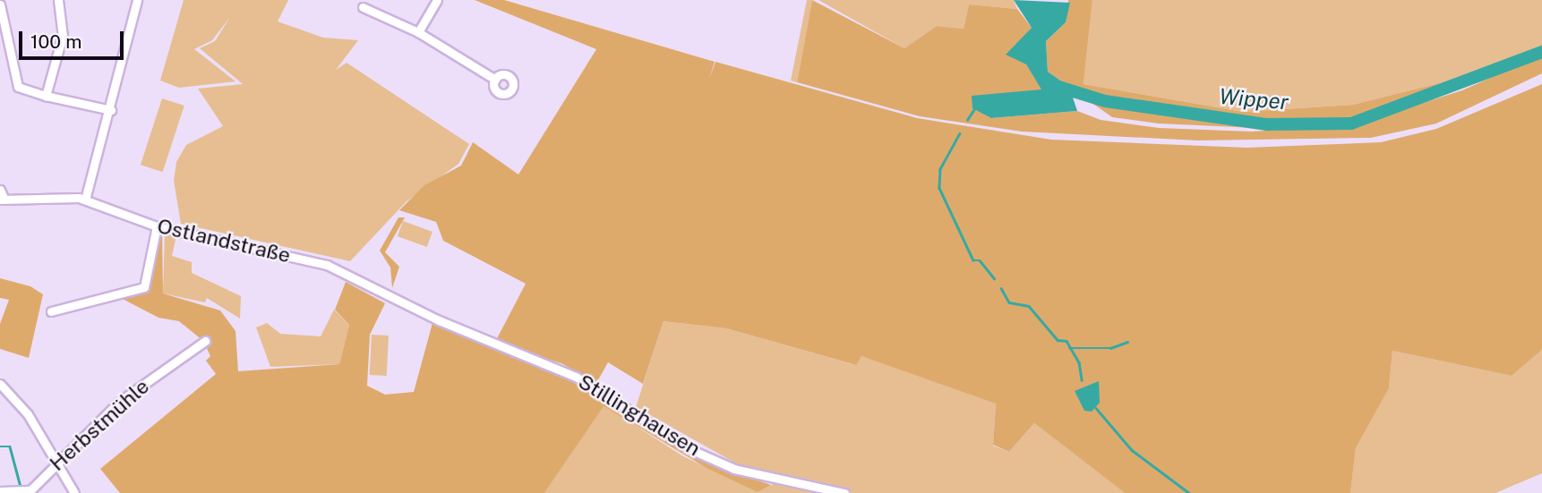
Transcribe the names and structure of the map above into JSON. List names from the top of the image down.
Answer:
{
  "streets": {
    "street": ["Ostlandstraße", "Stillinghausen", "Herbstmühle"]
  },
  "crossings": [
    ["Ostlandstraße", "Stillinghausen"]
  ],
  "water": ["Wipper"],
  "scale_bar": "100 m"
}
